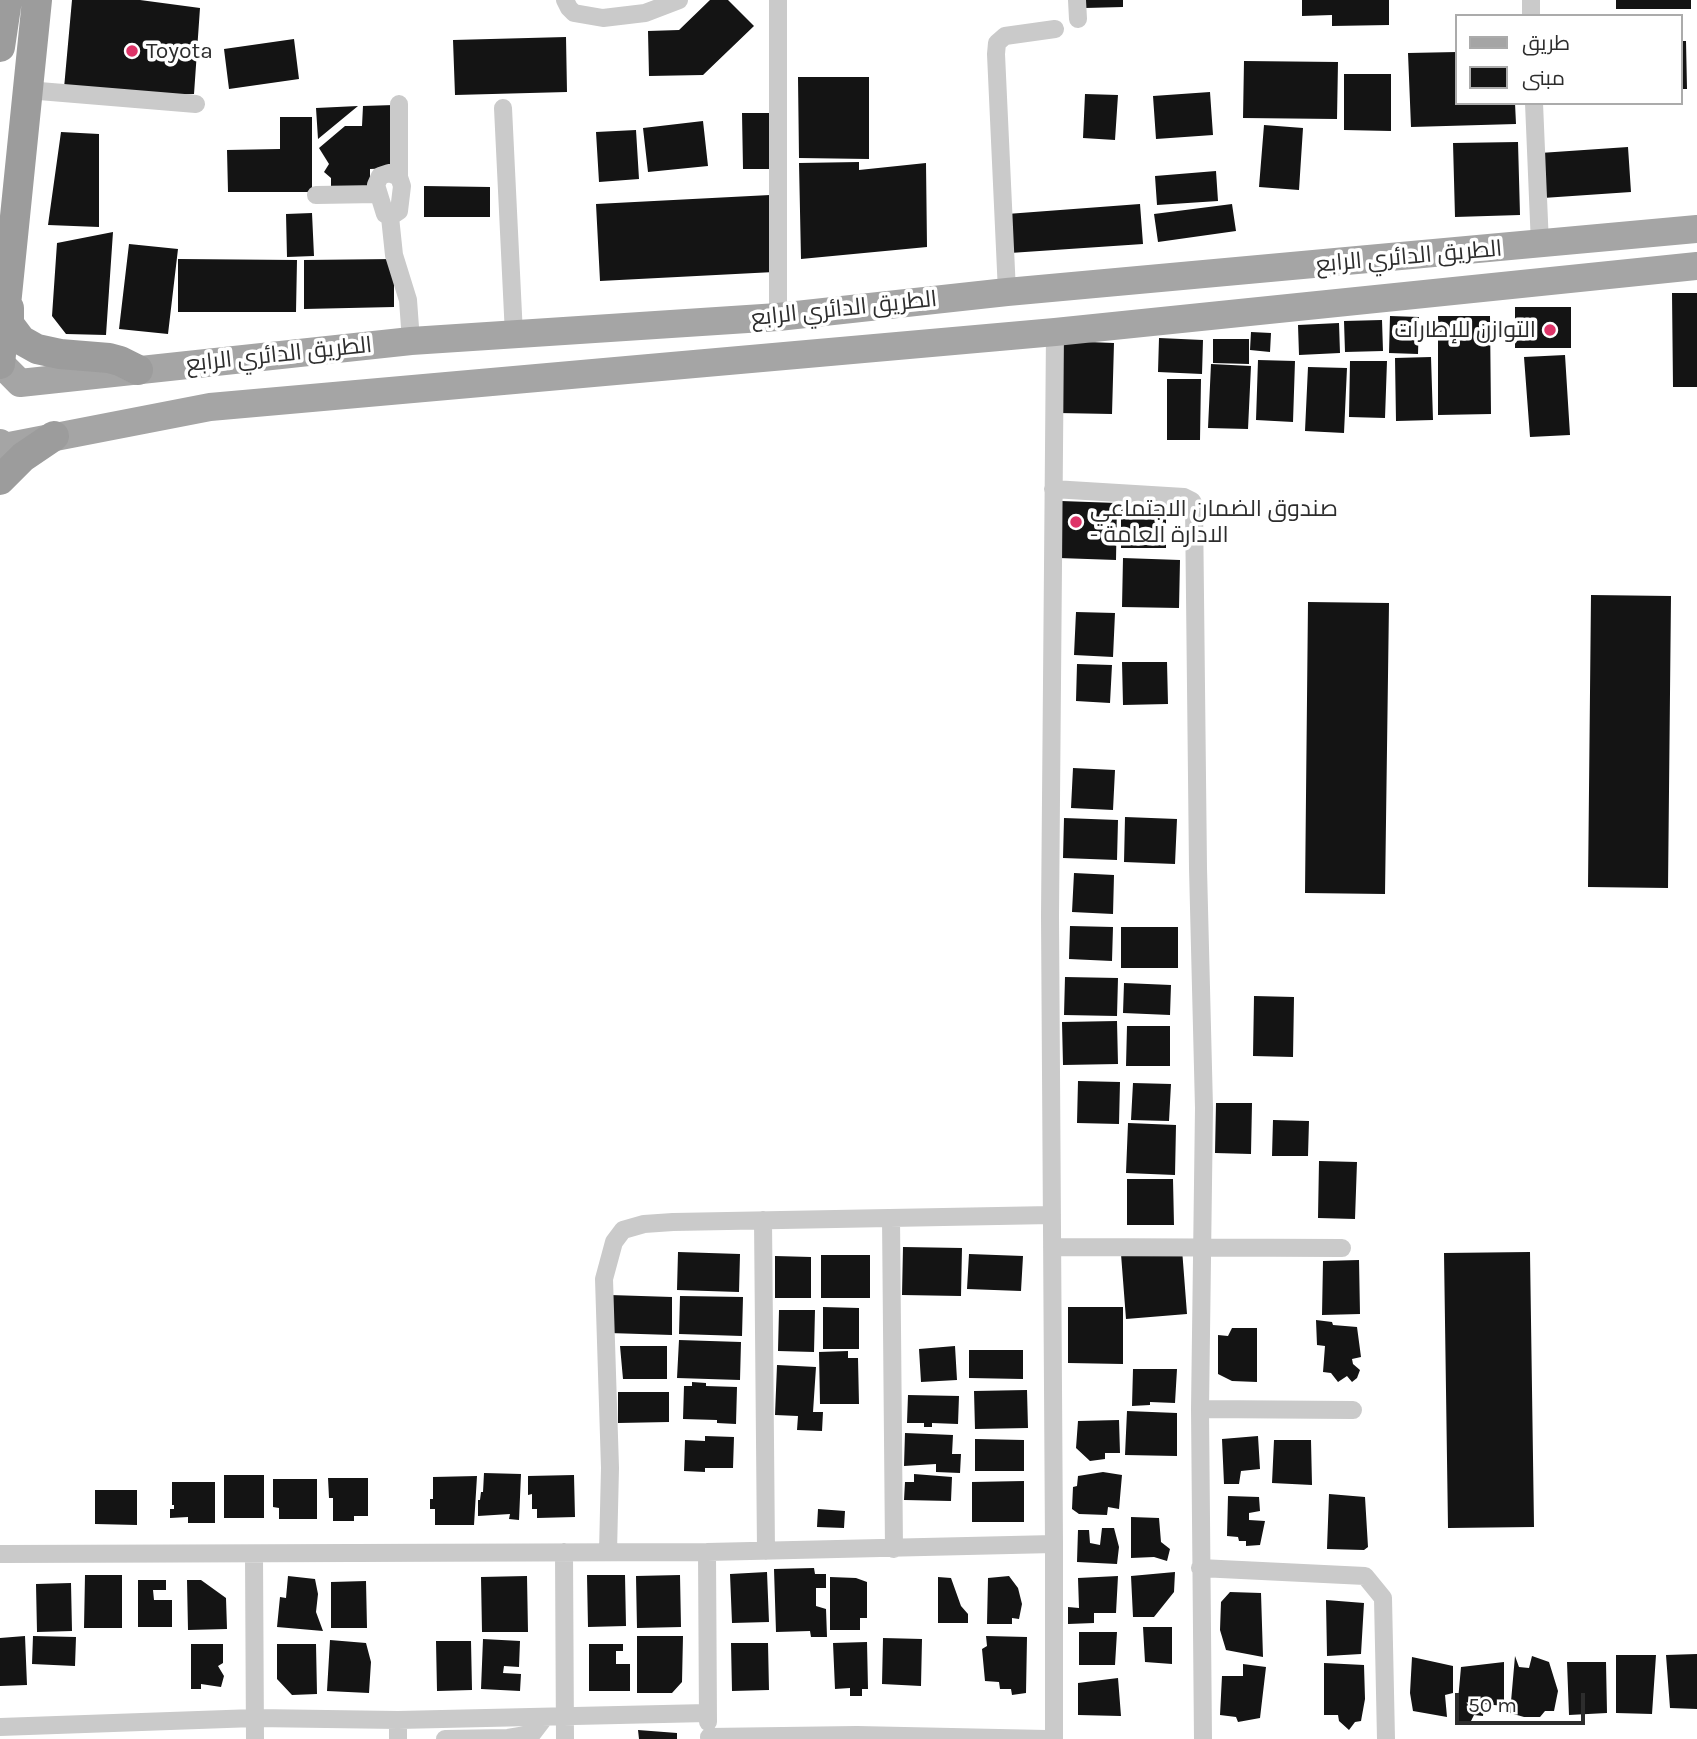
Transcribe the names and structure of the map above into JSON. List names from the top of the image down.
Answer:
{
  "streets": {
    "main road": ["الطريق الدائري الرابع"]
  },
  "places": ["Toyota", "التوازن للإطارات", "صندوق الضمان الاجتماعي - الادارة العامة"],
  "legend": ["طريق", "مبنى"],
  "scale_bar": "50 m"
}
